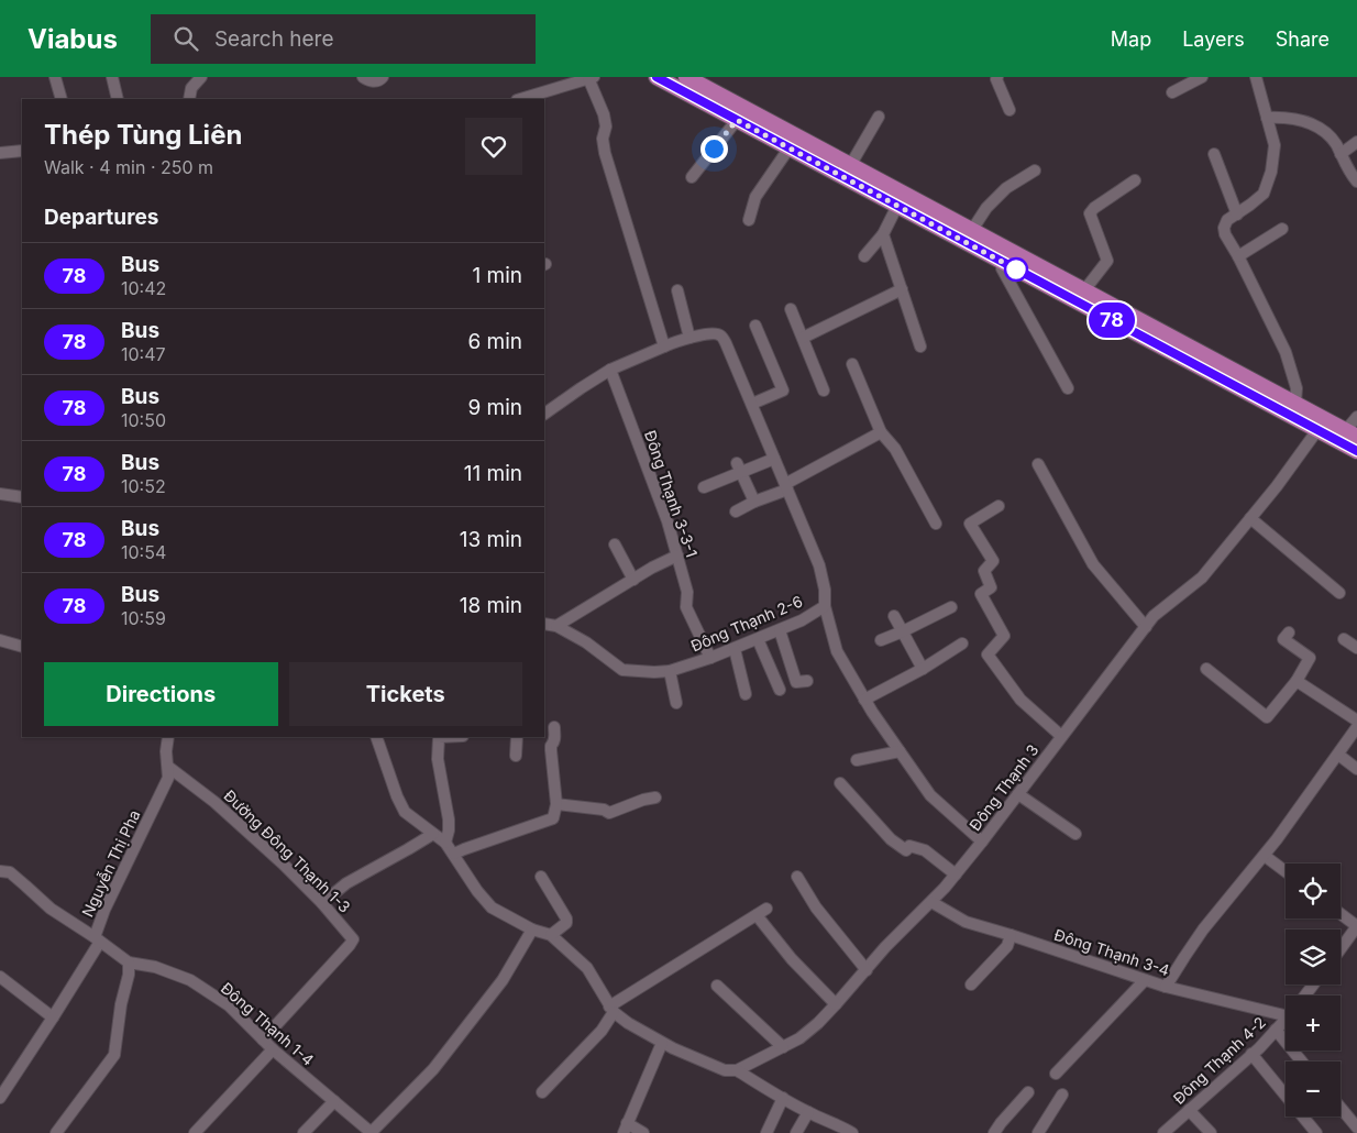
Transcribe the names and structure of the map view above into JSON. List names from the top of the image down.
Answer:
{
  "streets": {
    "street": [
      "Đông Thạnh 3-3-1",
      "Đông Thạnh 2-6",
      "Đông Thạnh 3",
      "Đường Đông Thạnh 1-3",
      "Nguyễn Thị Pha",
      "Đông Thạnh 3-4",
      "Đông Thạnh 1-4",
      "Đông Thạnh 4-2"
    ]
  },
  "crossings": [
    ["Đông Thạnh 3-3-1", "Đông Thạnh 2-6"],
    ["Đông Thạnh 3", "Đông Thạnh 3-4"],
    ["Đường Đông Thạnh 1-3", "Nguyễn Thị Pha"],
    ["Đường Đông Thạnh 1-3", "Đông Thạnh 1-4"],
    ["Nguyễn Thị Pha", "Đông Thạnh 1-4"]
  ],
  "lines": ["bus line 78"],
  "page": {
    "header": "Viabus",
    "search": "Search here",
    "nav": ["Map", "Layers", "Share"],
    "on_map": "78",
    "heading": [
      ["Thép Tùng Liên", "Walk · 4 min · 250 m"],
      "Departures"
    ],
    "list": [
      {
        "mark": "78",
        "name": "Bus",
        "note": "10:42",
        "value": "1 min"
      },
      {
        "mark": "78",
        "name": "Bus",
        "note": "10:47",
        "value": "6 min"
      },
      {
        "mark": "78",
        "name": "Bus",
        "note": "10:50",
        "value": "9 min"
      },
      {
        "mark": "78",
        "name": "Bus",
        "note": "10:52",
        "value": "11 min"
      },
      {
        "mark": "78",
        "name": "Bus",
        "note": "10:54",
        "value": "13 min"
      },
      {
        "mark": "78",
        "name": "Bus",
        "note": "10:59",
        "value": "18 min"
      }
    ],
    "buttons": ["Directions", "Tickets"],
    "map_buttons": ["+", "−"]
  }
}
